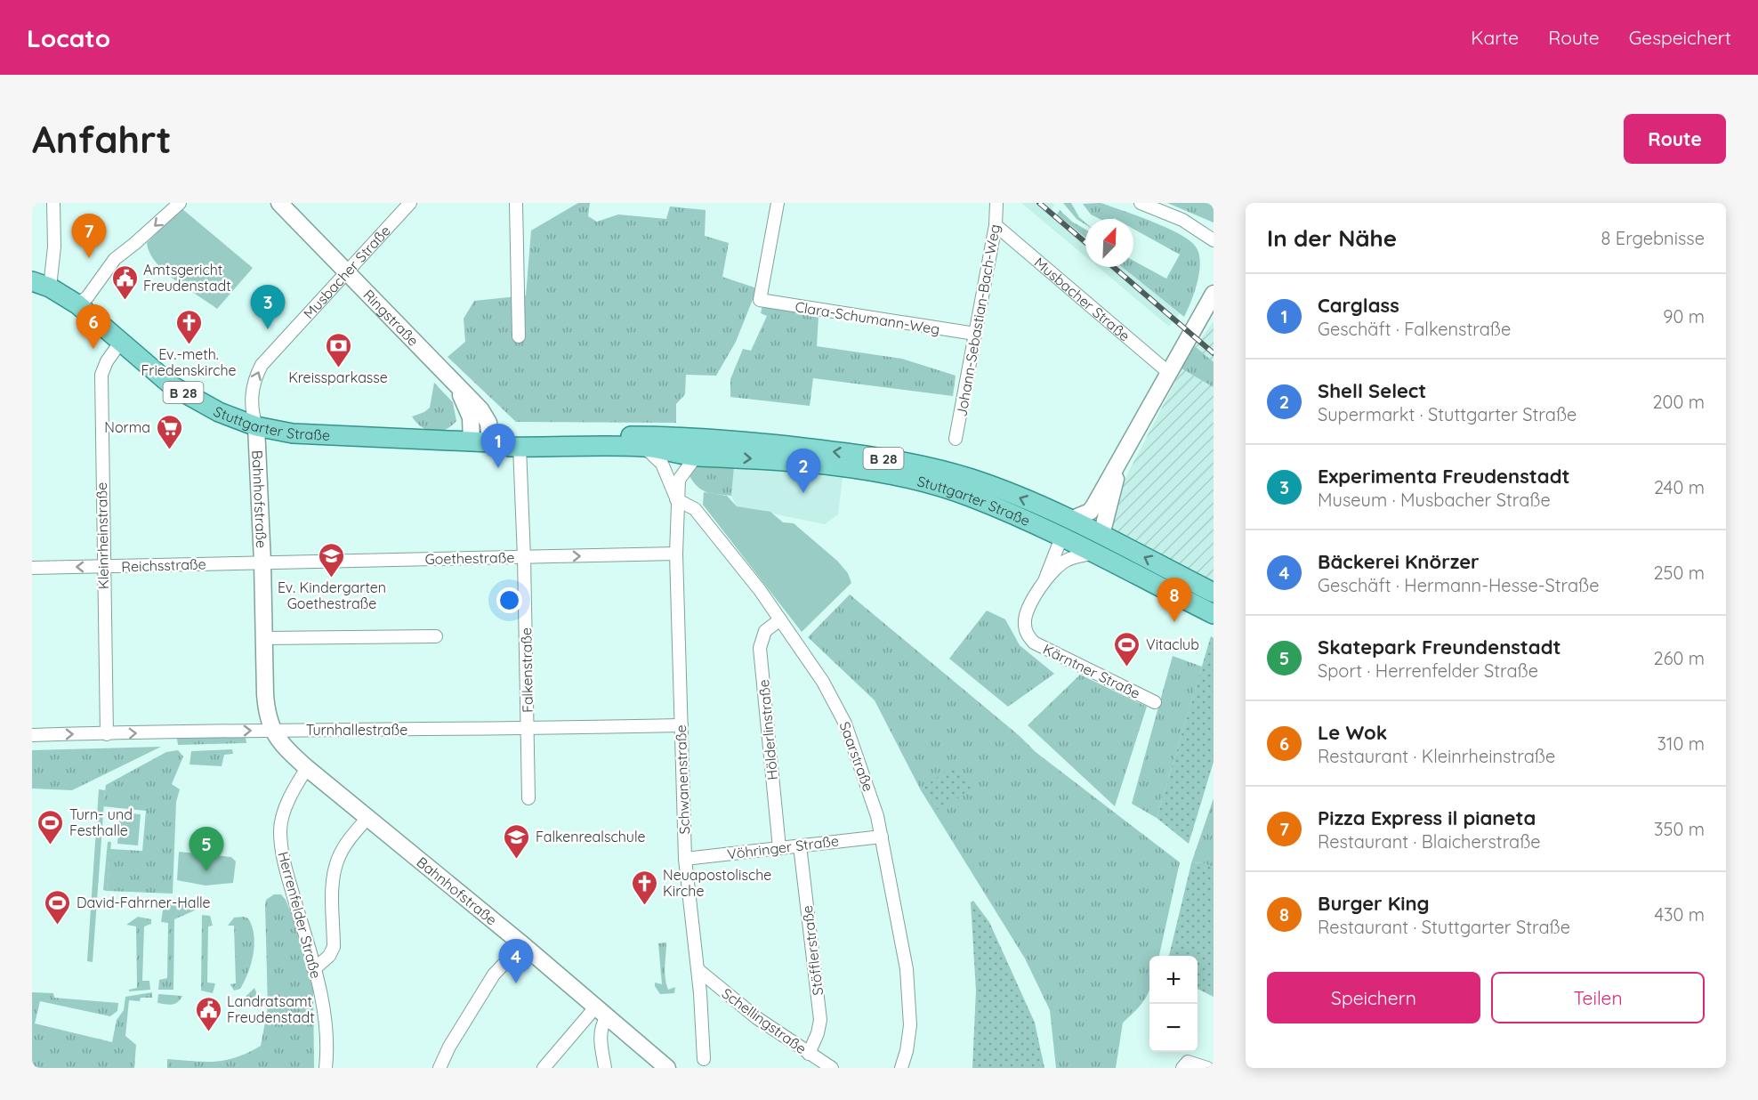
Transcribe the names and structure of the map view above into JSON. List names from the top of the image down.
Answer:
{
  "streets": {
    "main road": ["B 28", "Stuttgarter Straße"],
    "street": [
      "Musbacher Straße",
      "Ringstraße",
      "Clara-Schumann-Weg",
      "Johann-Sebastian-Bach-Weg",
      "Bahnhofstraße",
      "Kleinrheinstraße",
      "Goethestraße",
      "Reichsstraße",
      "Falkenstraße",
      "Kärntner Straße",
      "Turnhallestraße",
      "Hölderlinstraße",
      "Saarstraße",
      "Schwanenstraße",
      "Vöhringer Straße",
      "Herrenfelder Straße",
      "Stöfflerstraße",
      "Schellingstraße"
    ]
  },
  "crossings": [
    ["Musbacher Straße", "Ringstraße"],
    ["Musbacher Straße", "Johann-Sebastian-Bach-Weg"],
    ["Musbacher Straße", "Stuttgarter Straße"],
    ["Musbacher Straße", "Bahnhofstraße"],
    ["Ringstraße", "Stuttgarter Straße"],
    ["Clara-Schumann-Weg", "Johann-Sebastian-Bach-Weg"],
    ["B 28", "Stuttgarter Straße"],
    ["B 28", "Schwanenstraße"],
    ["Stuttgarter Straße", "Bahnhofstraße"],
    ["Stuttgarter Straße", "Kleinrheinstraße"],
    ["Stuttgarter Straße", "Falkenstraße"],
    ["Stuttgarter Straße", "Kärntner Straße"],
    ["Stuttgarter Straße", "Schwanenstraße"],
    ["Bahnhofstraße", "Goethestraße"],
    ["Bahnhofstraße", "Reichsstraße"],
    ["Bahnhofstraße", "Turnhallestraße"],
    ["Bahnhofstraße", "Herrenfelder Straße"],
    ["Kleinrheinstraße", "Reichsstraße"],
    ["Kleinrheinstraße", "Turnhallestraße"],
    ["Goethestraße", "Reichsstraße"],
    ["Goethestraße", "Falkenstraße"],
    ["Goethestraße", "Schwanenstraße"],
    ["Falkenstraße", "Turnhallestraße"],
    ["Turnhallestraße", "Schwanenstraße"],
    ["Hölderlinstraße", "Saarstraße"],
    ["Hölderlinstraße", "Vöhringer Straße"],
    ["Saarstraße", "Schwanenstraße"],
    ["Saarstraße", "Vöhringer Straße"],
    ["Schwanenstraße", "Vöhringer Straße"],
    ["Schwanenstraße", "Schellingstraße"],
    ["Vöhringer Straße", "Stöfflerstraße"],
    ["Stöfflerstraße", "Schellingstraße"]
  ],
  "one_way": ["Goethestraße", "Turnhallestraße"],
  "places": {
    "public building": ["Amtsgericht Freudenstadt", "Landratsamt Freudenstadt"],
    "church": ["Ev.-meth. Friedenskirche", "Neuapostolische Kirche"],
    "bank": ["Kreissparkasse"],
    "supermarket": ["Norma"],
    "school or university": ["Ev. Kindergarten Goethestraße", "Falkenrealschule"],
    "sports": ["Vitaclub", "Turn- und Festhalle", "David-Fahrner-Halle"]
  },
  "north": "top right",
  "page": {
    "header": "Locato",
    "nav": ["Karte", "Route", "Gespeichert"],
    "buttons": [
      "Route",
      ["Speichern", "Teilen"]
    ],
    "title": "Anfahrt",
    "heading": ["In der Nähe", "8 Ergebnisse"],
    "pins": [
      "7",
      "3",
      "6",
      "1",
      "2",
      "8",
      "5",
      "4"
    ],
    "list": [
      {
        "mark": "1",
        "name": "Carglass",
        "note": "Geschäft · Falkenstraße",
        "value": "90 m"
      },
      {
        "mark": "2",
        "name": "Shell Select",
        "note": "Supermarkt · Stuttgarter Straße",
        "value": "200 m"
      },
      {
        "mark": "3",
        "name": "Experimenta Freudenstadt",
        "note": "Museum · Musbacher Straße",
        "value": "240 m"
      },
      {
        "mark": "4",
        "name": "Bäckerei Knörzer",
        "note": "Geschäft · Hermann-Hesse-Straße",
        "value": "250 m"
      },
      {
        "mark": "5",
        "name": "Skatepark Freundenstadt",
        "note": "Sport · Herrenfelder Straße",
        "value": "260 m"
      },
      {
        "mark": "6",
        "name": "Le Wok",
        "note": "Restaurant · Kleinrheinstraße",
        "value": "310 m"
      },
      {
        "mark": "7",
        "name": "Pizza Express il pianeta",
        "note": "Restaurant · Blaicherstraße",
        "value": "350 m"
      },
      {
        "mark": "8",
        "name": "Burger King",
        "note": "Restaurant · Stuttgarter Straße",
        "value": "430 m"
      }
    ],
    "map_buttons": ["+", "−"]
  }
}
